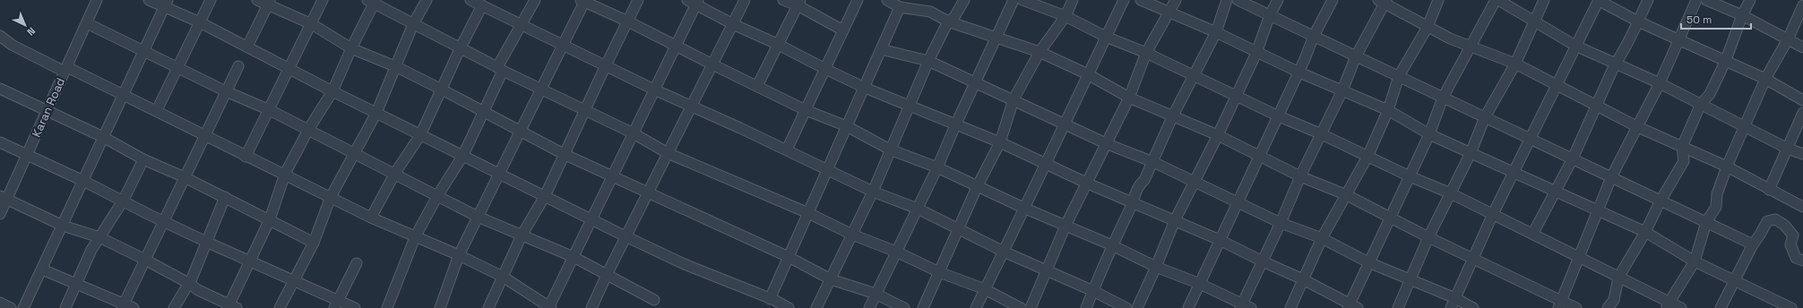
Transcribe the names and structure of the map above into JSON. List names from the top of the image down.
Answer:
{
  "streets": {
    "street": ["Karan Road"]
  },
  "scale_bar": "50 m",
  "north": "bottom right"
}
